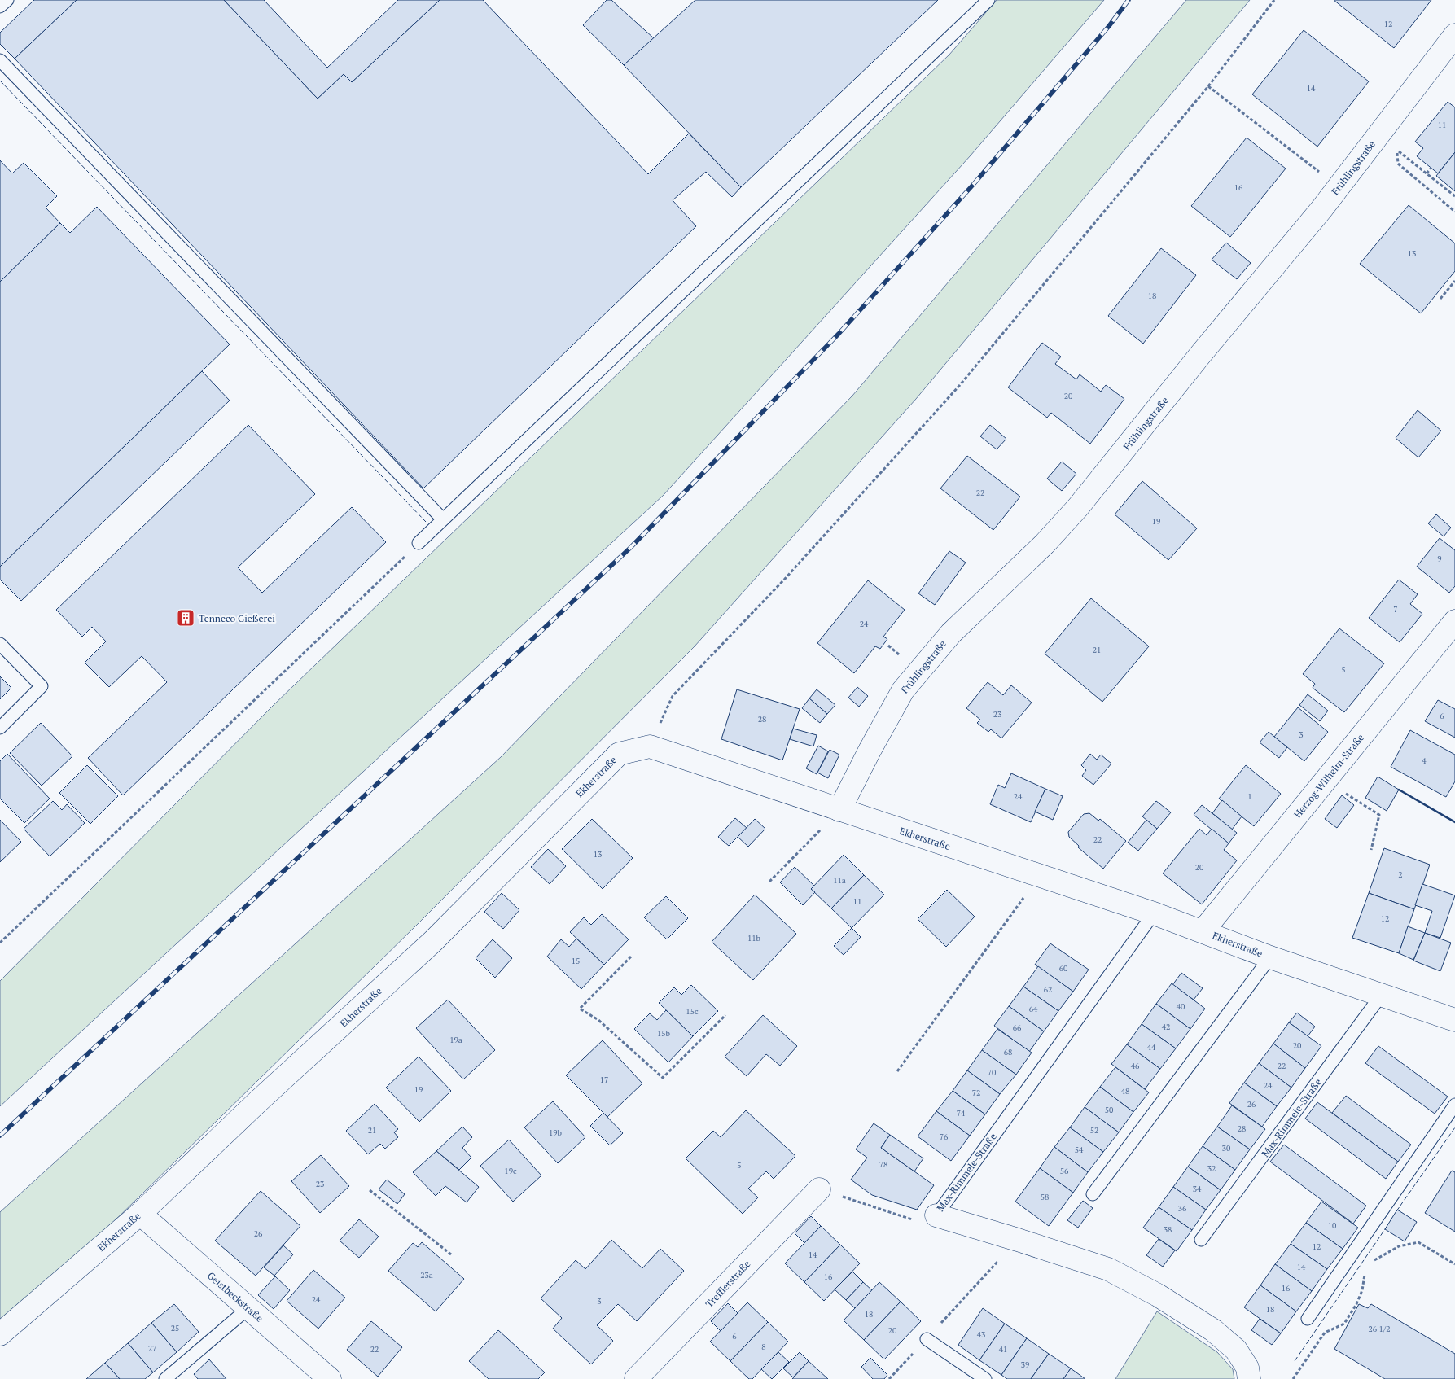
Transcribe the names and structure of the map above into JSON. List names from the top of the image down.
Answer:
{
  "streets": {
    "street": [
      "Frühlingstraße",
      "Herzog-Wilhelm-Straße",
      "Ekherstraße",
      "Max-Rimmele-Straße",
      "Trefflerstraße",
      "Geistbeckstraße"
    ]
  },
  "crossings": [
    ["Frühlingstraße", "Ekherstraße"],
    ["Herzog-Wilhelm-Straße", "Ekherstraße"],
    ["Ekherstraße", "Max-Rimmele-Straße"],
    ["Ekherstraße", "Geistbeckstraße"]
  ],
  "places": {
    "building": ["Tenneco Gießerei"]
  },
  "house_numbers": [
    "12",
    "14",
    "11",
    "16",
    "13",
    "18",
    "20",
    "22",
    "19",
    "9",
    "7",
    "24",
    "21",
    "5",
    "23",
    "6",
    "28",
    "3",
    "4",
    "24",
    "1",
    "22",
    "13",
    "20",
    "2",
    "11a",
    "11",
    "12",
    "11b",
    "15",
    "60",
    "62",
    "40",
    "64",
    "15c",
    "42",
    "66",
    "15b",
    "19a",
    "20",
    "44",
    "68",
    "46",
    "22",
    "70",
    "17",
    "24",
    "19",
    "48",
    "72",
    "26",
    "50",
    "74",
    "28",
    "21",
    "52",
    "19b",
    "76",
    "30",
    "54",
    "78",
    "5",
    "32",
    "19c",
    "56",
    "23",
    "34",
    "58",
    "36",
    "10",
    "38",
    "26",
    "12",
    "14",
    "14",
    "23a",
    "16",
    "16",
    "24",
    "3",
    "18",
    "18",
    "25",
    "26 1/2",
    "20",
    "43",
    "6",
    "8",
    "27",
    "22",
    "41",
    "39"
  ]
}
